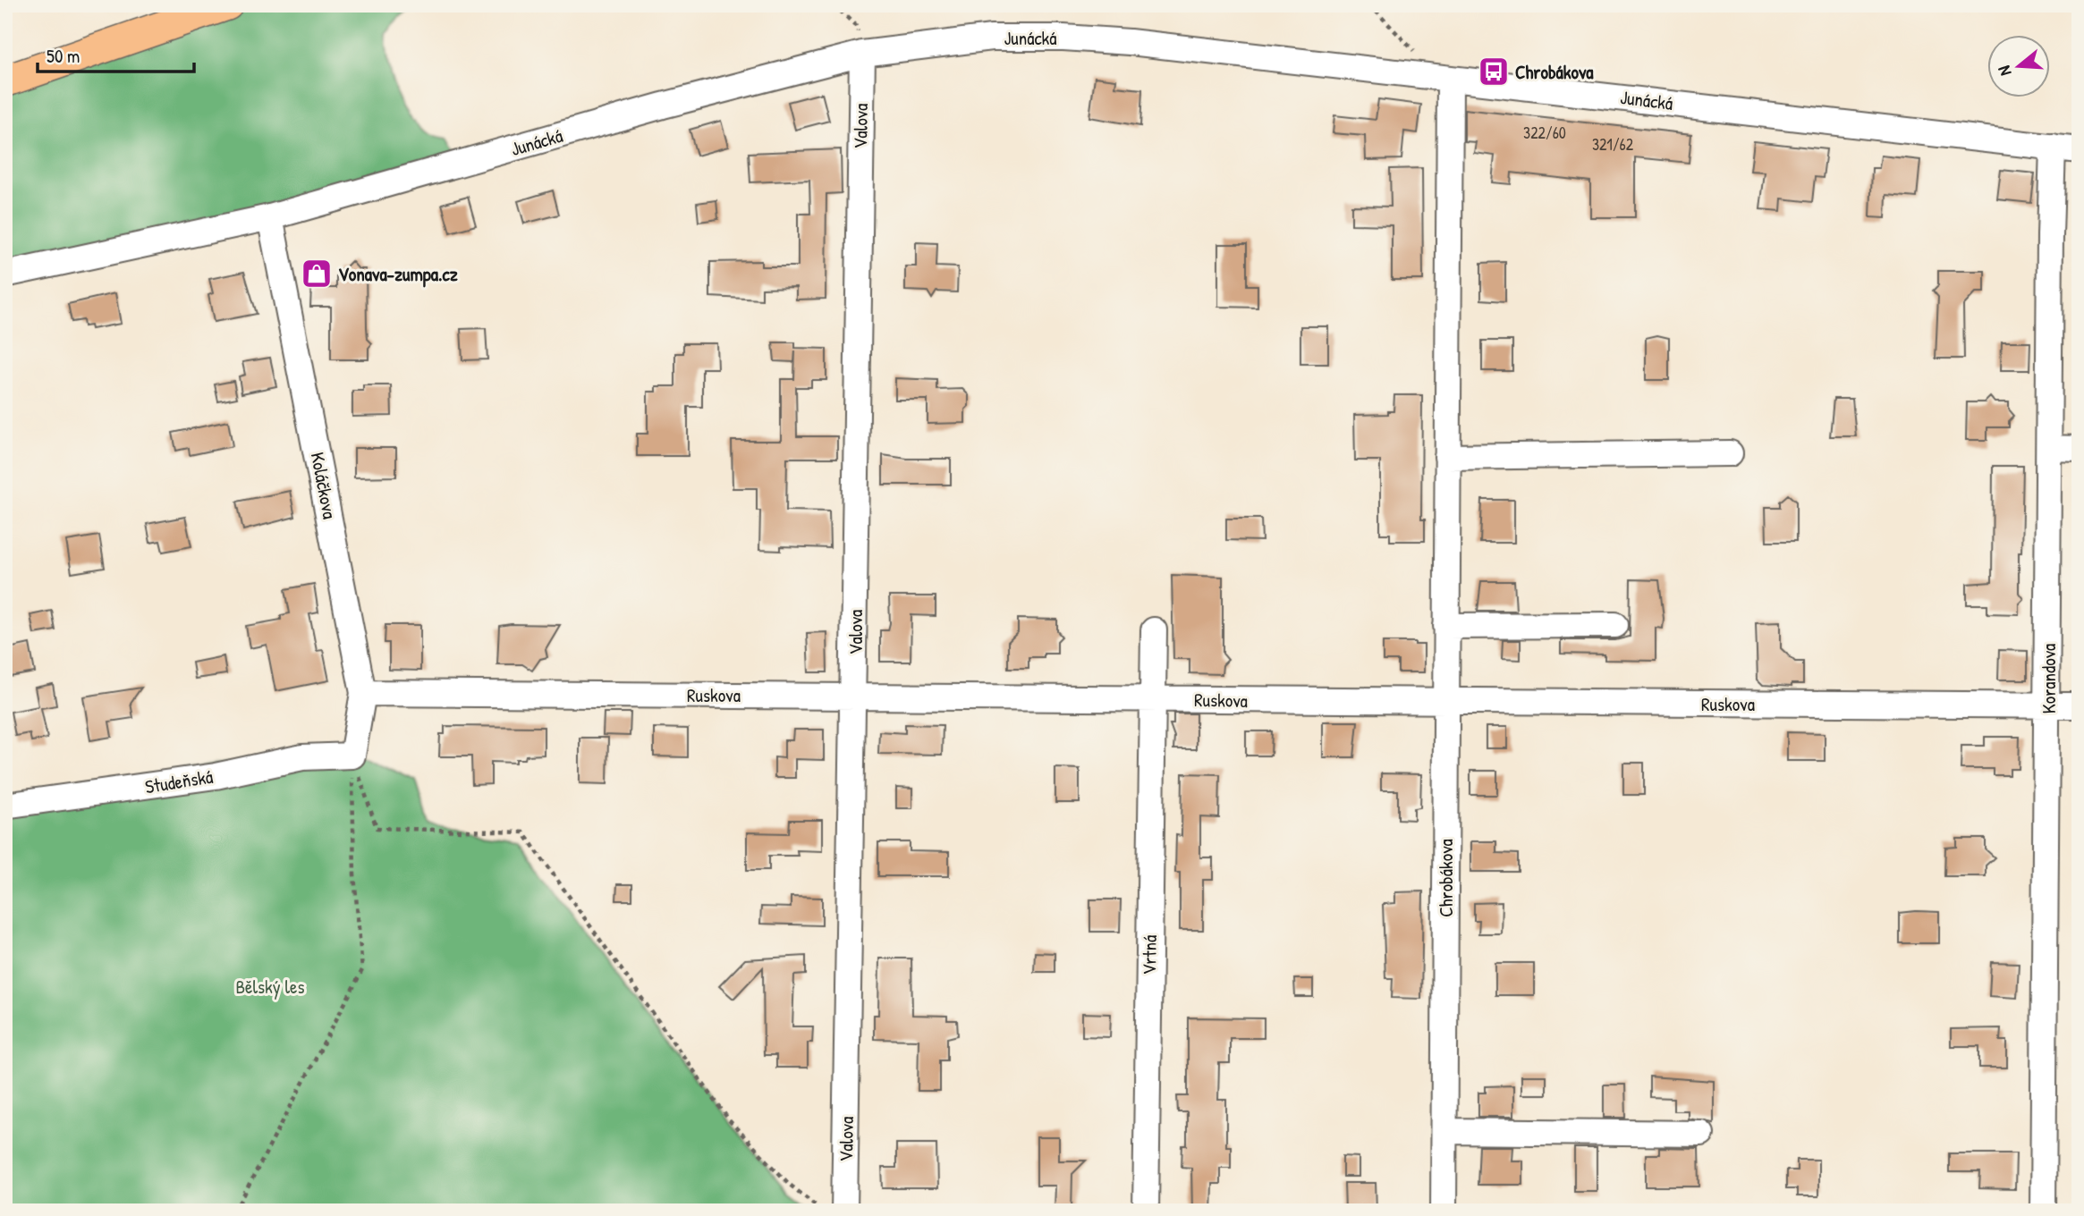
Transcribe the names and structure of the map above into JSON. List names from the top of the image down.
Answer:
{
  "streets": {
    "street": [
      "Junácká",
      "Valova",
      "Koláčkova",
      "Korandova",
      "Ruskova",
      "Studeňská",
      "Chrobákova",
      "Vrtná"
    ]
  },
  "crossings": [
    ["Junácká", "Valova"],
    ["Junácká", "Koláčkova"],
    ["Junácká", "Korandova"],
    ["Junácká", "Chrobákova"],
    ["Valova", "Ruskova"],
    ["Koláčkova", "Ruskova"],
    ["Koláčkova", "Studeňská"],
    ["Korandova", "Ruskova"],
    ["Ruskova", "Chrobákova"],
    ["Ruskova", "Vrtná"]
  ],
  "parks": ["Bělský les"],
  "places": {
    "bus stop": ["Chrobákova"],
    "shop": ["Vonava-zumpa.cz"]
  },
  "house_numbers": ["322/60", "321/62"],
  "scale_bar": "50 m",
  "north": "left"
}
